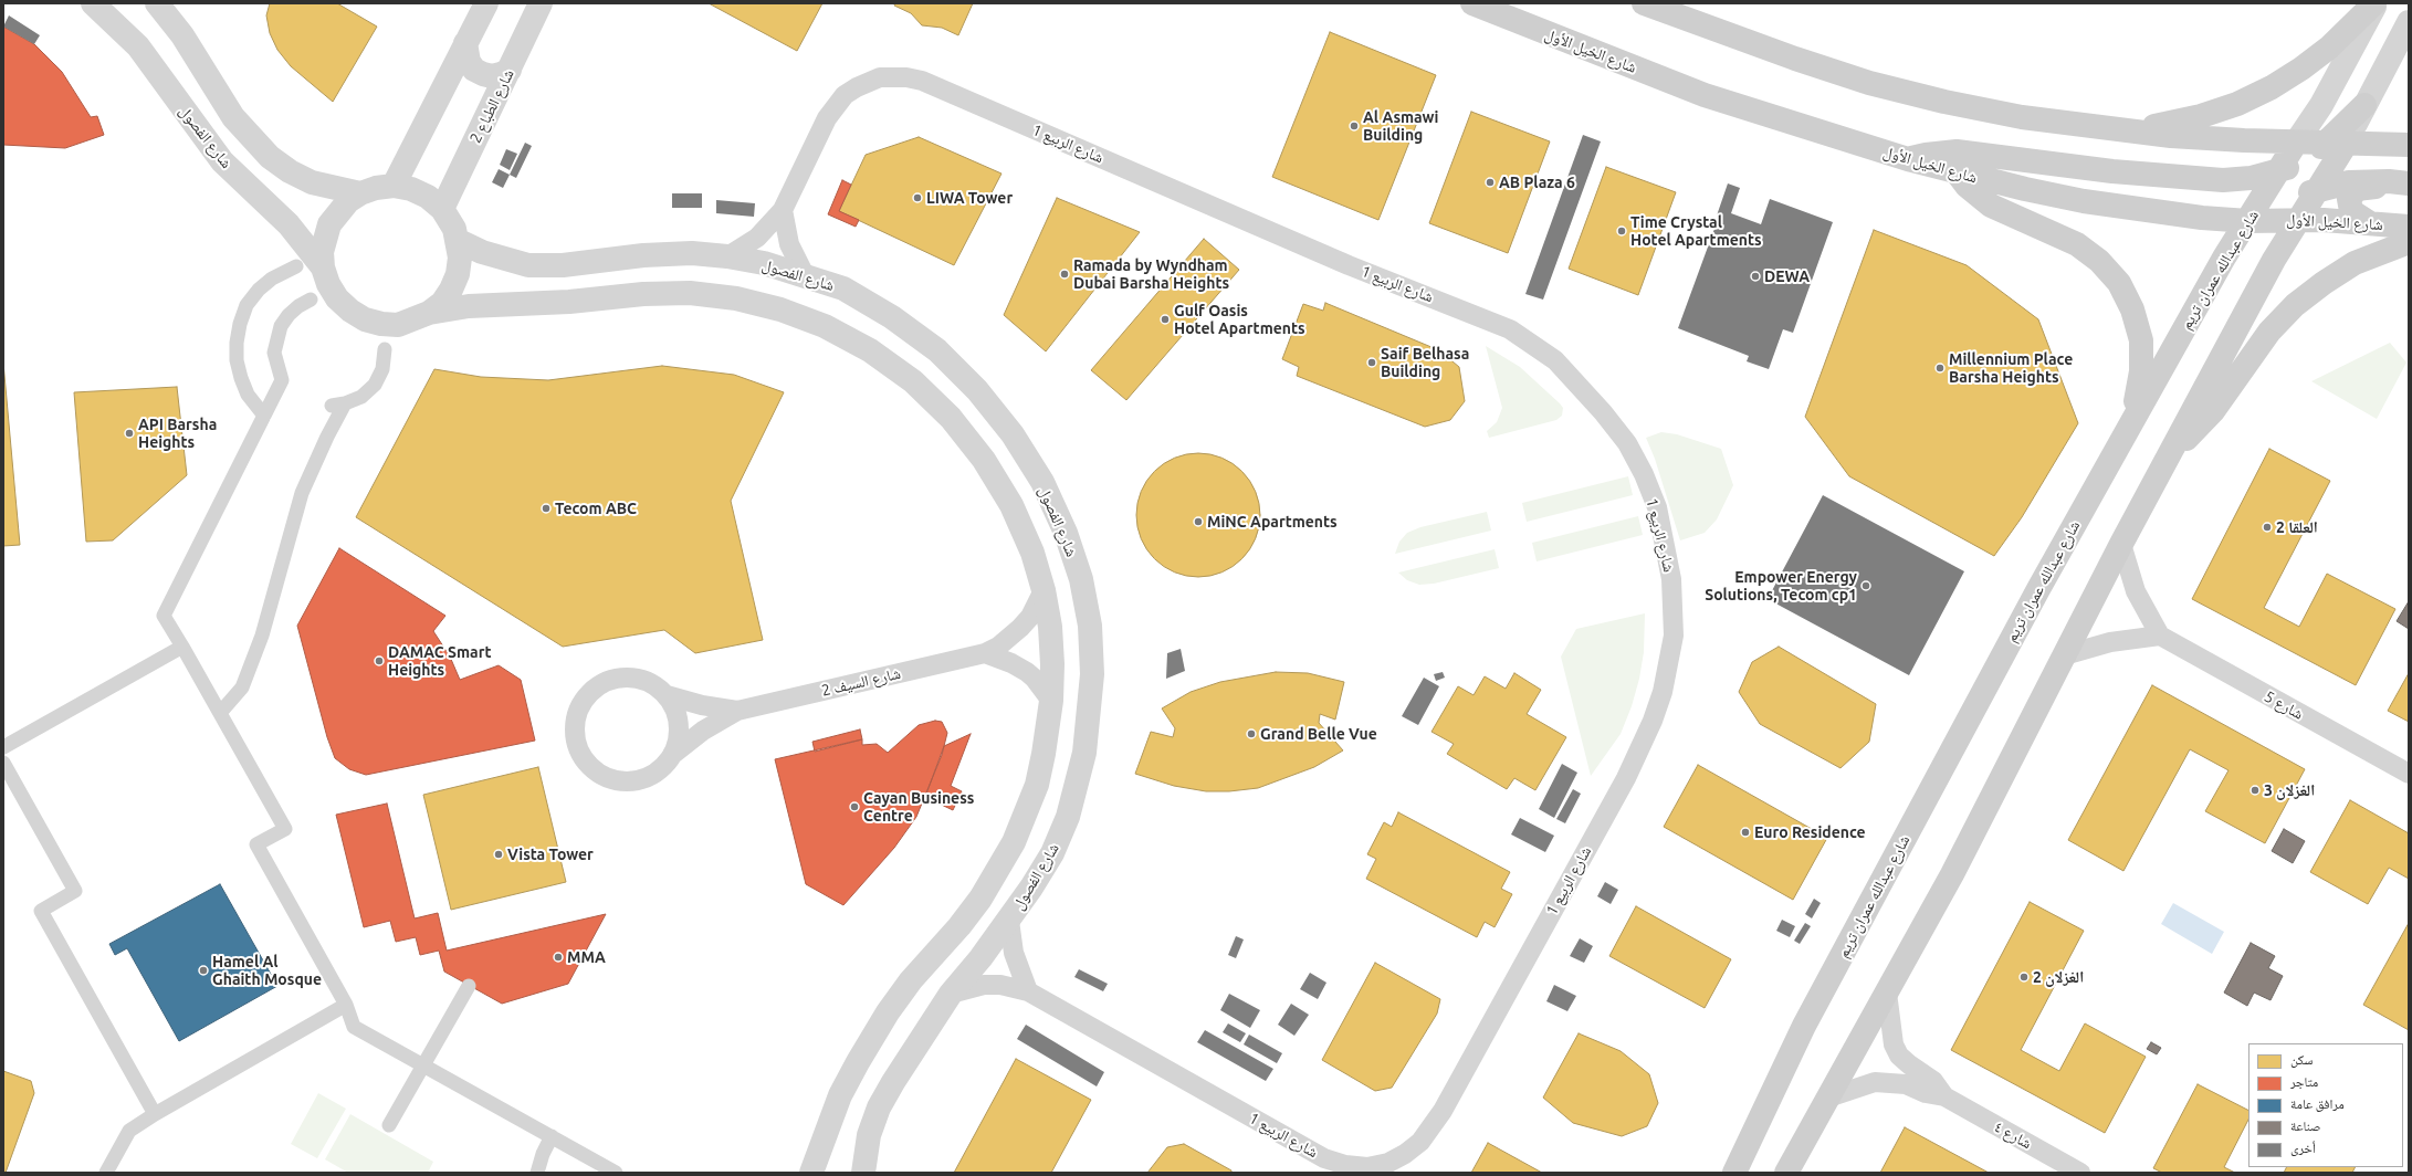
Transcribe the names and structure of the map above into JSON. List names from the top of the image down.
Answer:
{
  "streets": {
    "main road": ["شارع الخيل الأول", "شارع عبدالله عمران تريم"],
    "street": [
      "شارع الطباع 2",
      "شارع الفصول",
      "شارع الربيع 1",
      "شارع السيف 2",
      "شارع 5",
      "شارع ٤"
    ]
  },
  "crossings": [
    ["شارع الخيل الأول", "شارع عبدالله عمران تريم"],
    ["شارع الطباع 2", "شارع الفصول"],
    ["شارع الفصول", "شارع الربيع 1"]
  ],
  "places": [
    "Al Asmawi Building",
    "AB Plaza 6",
    "LIWA Tower",
    "Time Crystal Hotel Apartments",
    "Ramada by Wyndham Dubai Barsha Heights",
    "DEWA",
    "Gulf Oasis Hotel Apartments",
    "Saif Belhasa Building",
    "Millennium Place Barsha Heights",
    "API Barsha Heights",
    "Tecom ABC",
    "MiNC Apartments",
    "العلقا 2",
    "Empower Energy Solutions, Tecom cp1",
    "DAMAC Smart Heights",
    "Grand Belle Vue",
    "الغزلان 3",
    "Cayan Business Centre",
    "Euro Residence",
    "Vista Tower",
    "MMA",
    "Hamel Al Ghaith Mosque",
    "الغزلان 2"
  ],
  "legend": [
    "سكن",
    "متاجر",
    "مرافق عامة",
    "صناعة",
    "أخرى"
  ]
}
